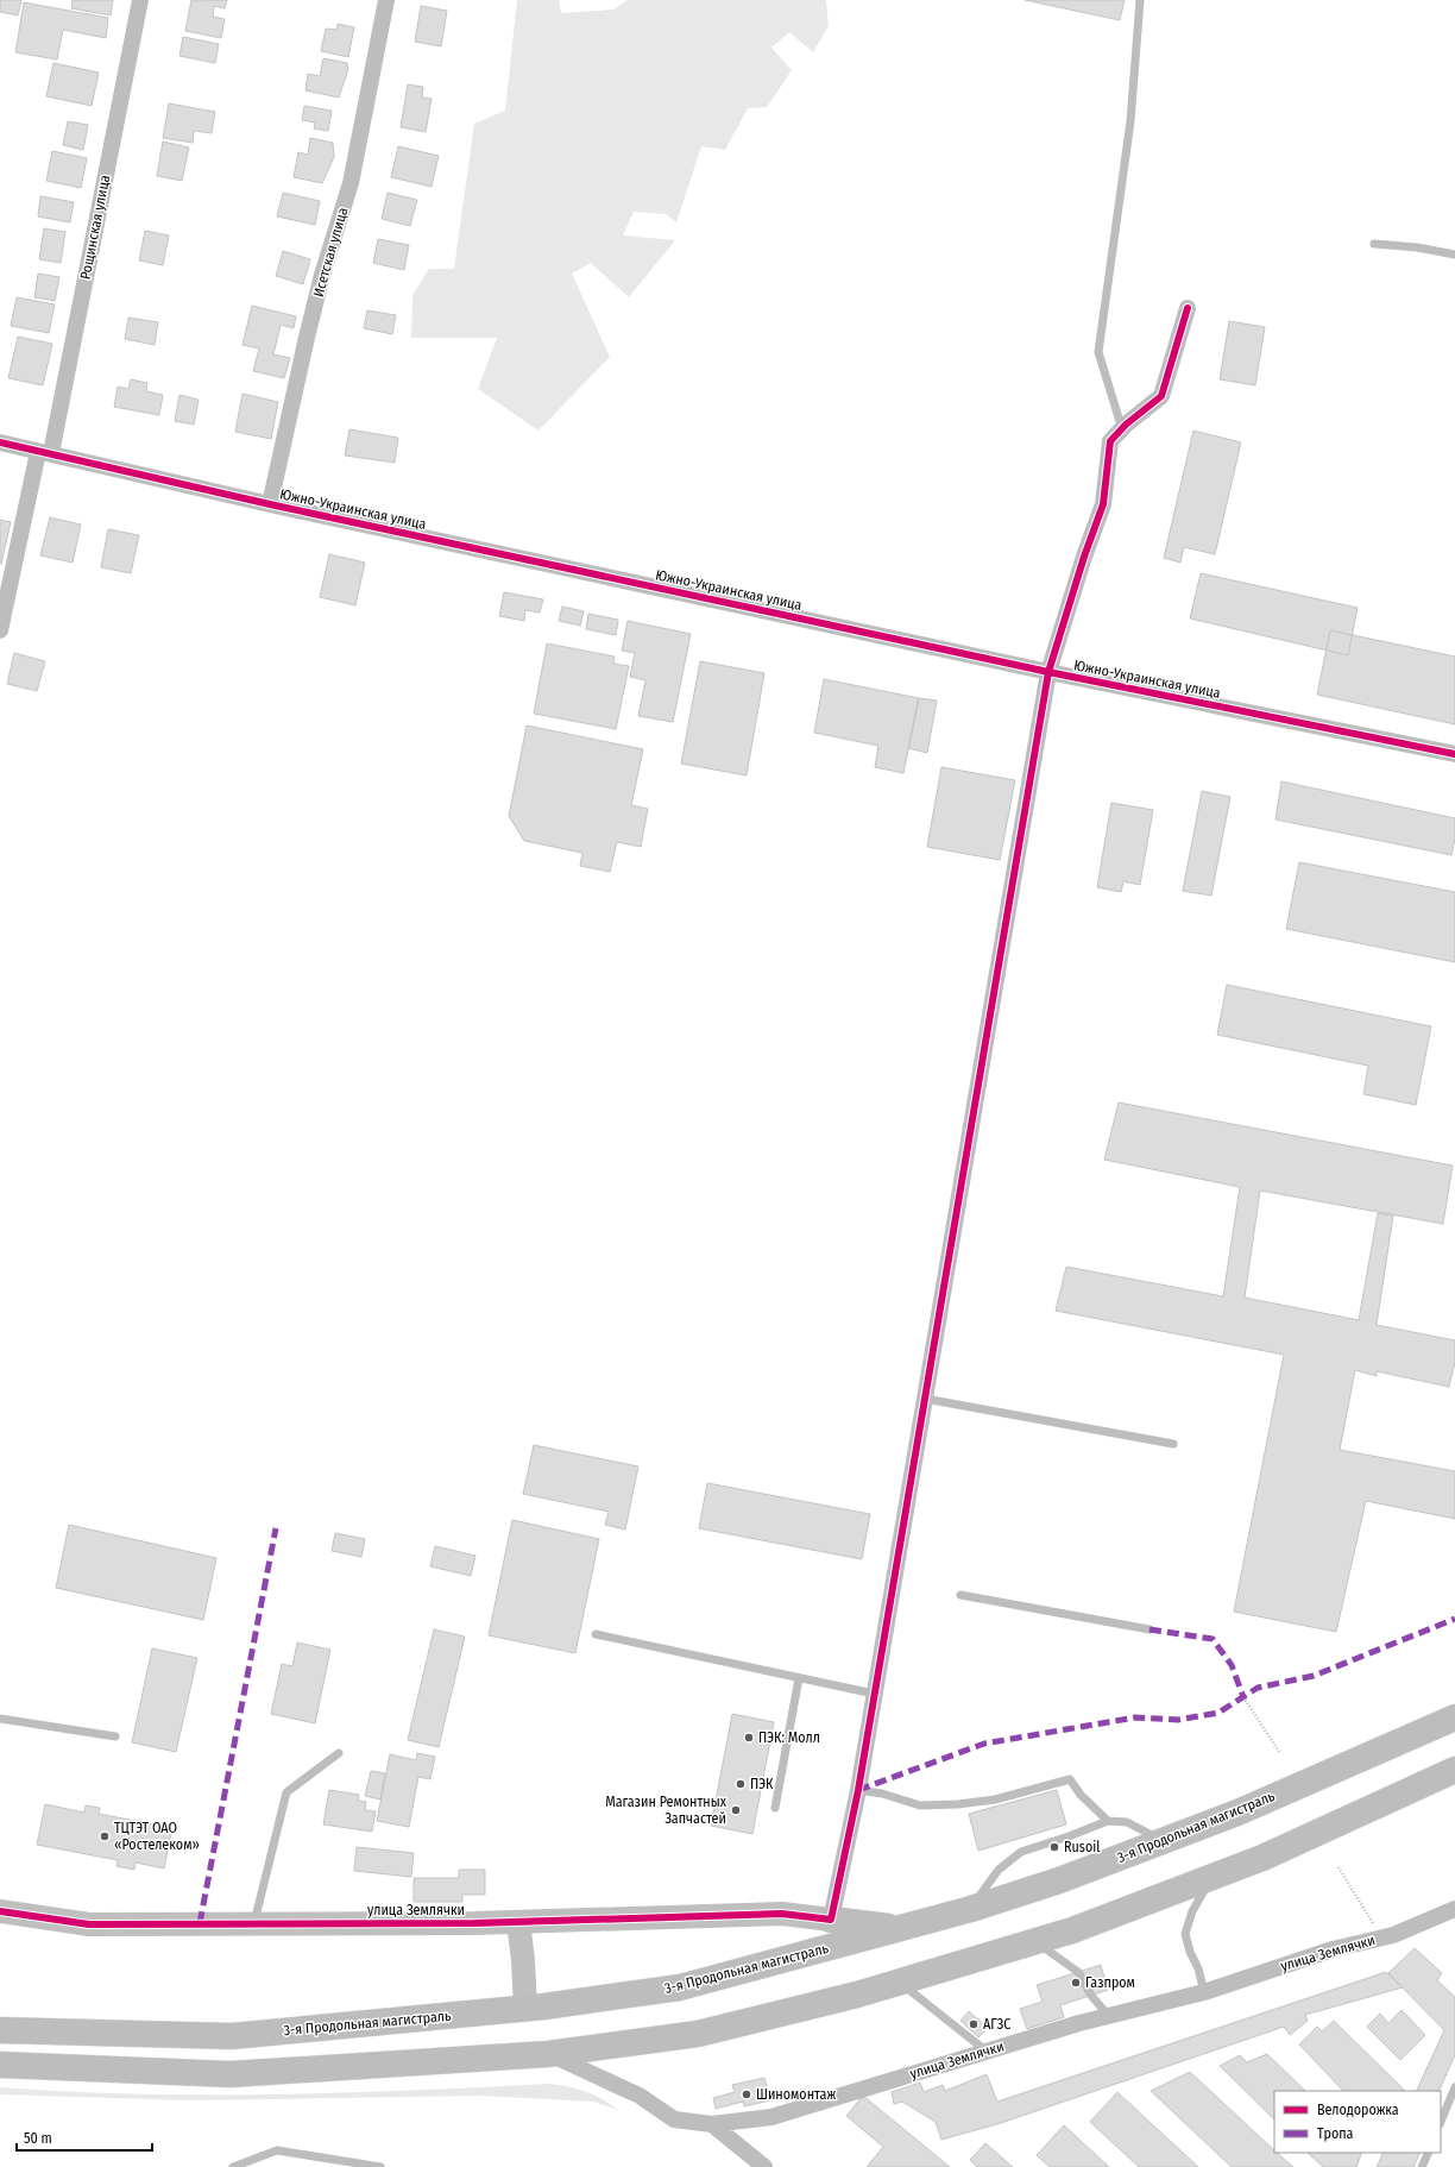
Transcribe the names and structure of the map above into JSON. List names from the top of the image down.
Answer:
{
  "streets": {
    "highway": ["3-я Продольная магистраль"],
    "street": [
      "Рощинская улица",
      "Исетская улица",
      "Южно-Украинская улица",
      "улица Землячки"
    ]
  },
  "crossings": [
    ["Рощинская улица", "Южно-Украинская улица"],
    ["Исетская улица", "Южно-Украинская улица"]
  ],
  "places": [
    "ПЭК: Молл",
    "ПЭК",
    "Магазин Ремонтных Запчастей",
    "ТЦТЭТ ОАО «Ростелеком»",
    "Rusoil",
    "Газпром",
    "АГЗС",
    "Шиномонтаж"
  ],
  "legend": ["Велодорожка", "Тропа"],
  "scale_bar": "50 m"
}
